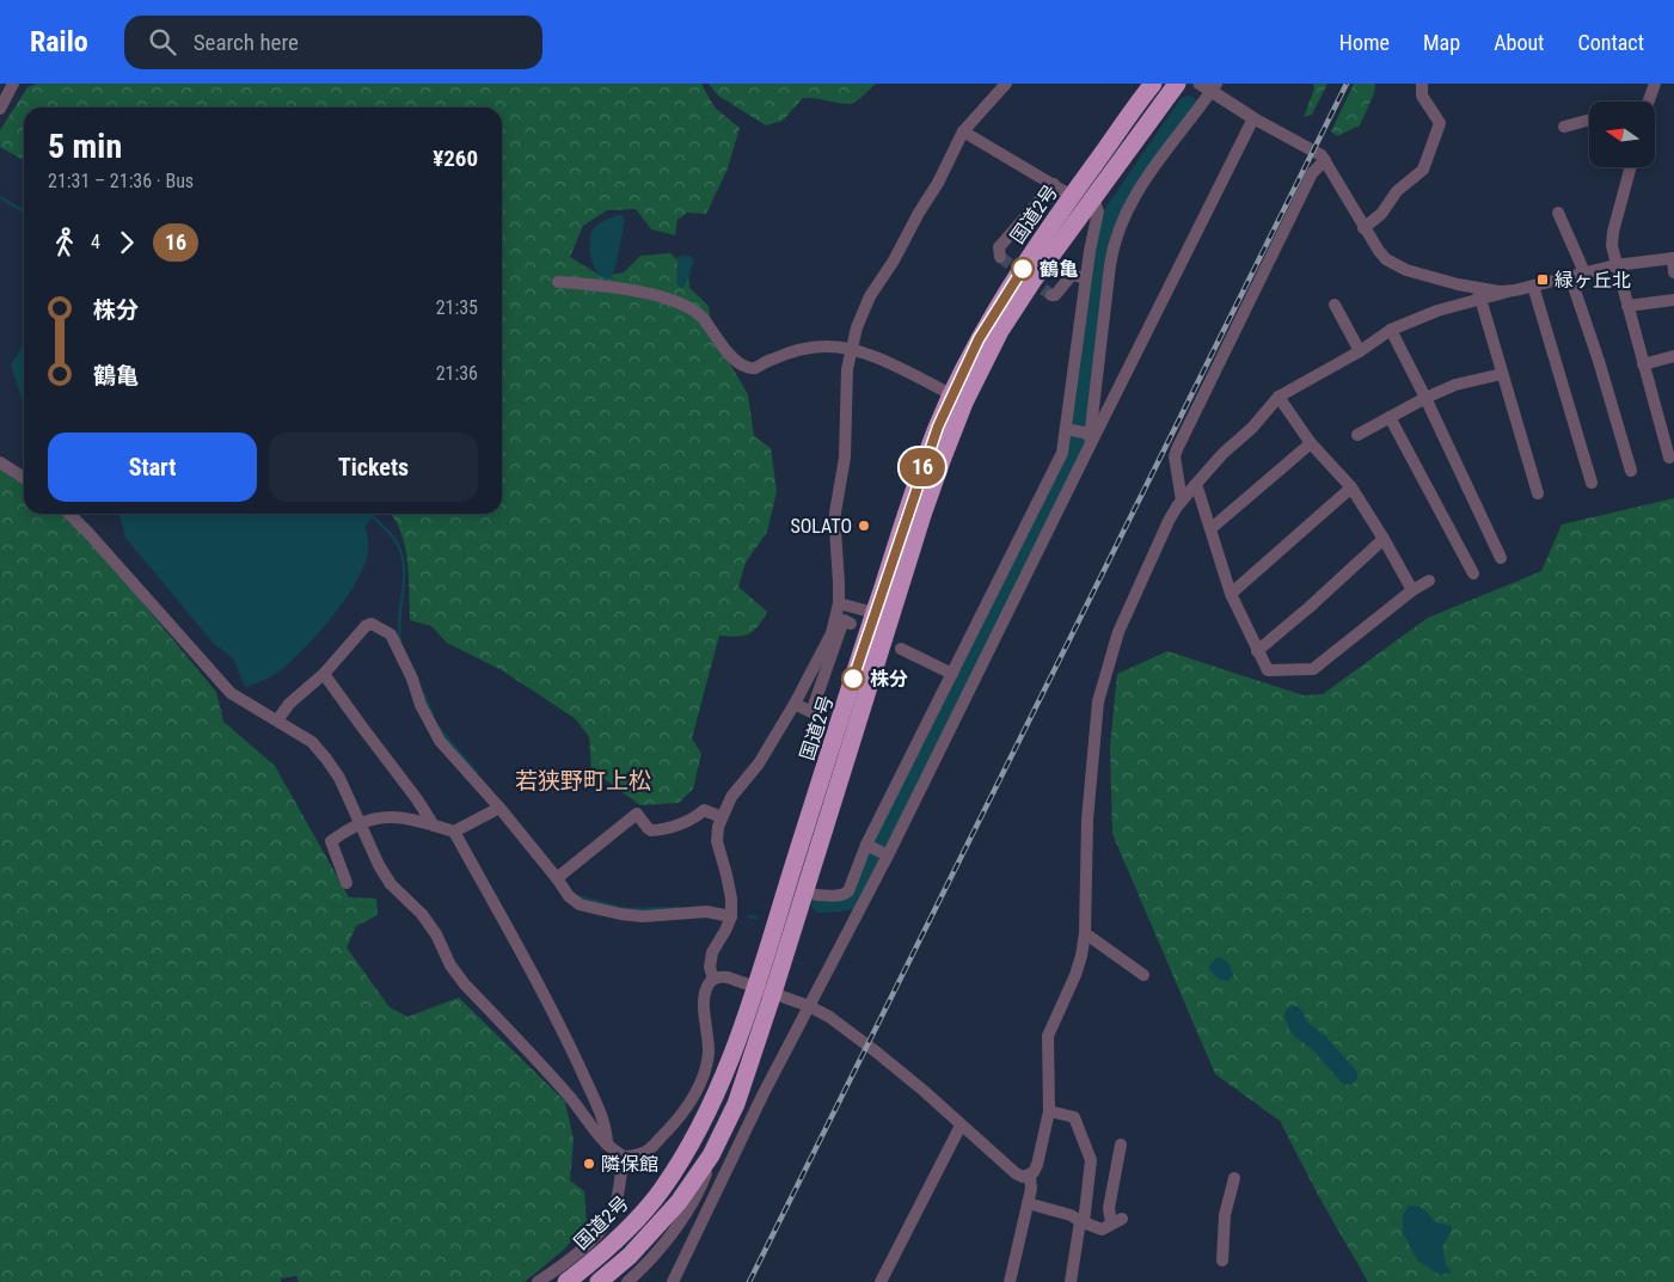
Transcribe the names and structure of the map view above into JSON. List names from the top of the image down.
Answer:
{
  "streets": {
    "highway": ["国道2号"]
  },
  "districts": ["若狭野町上松"],
  "places": {
    "other": [
      "鶴亀",
      "SOLATO",
      "株分",
      "隣保館"
    ],
    "transit": ["緑ヶ丘北"]
  },
  "lines": ["bus line 16"],
  "north": "left",
  "page": {
    "header": "Railo",
    "search": "Search here",
    "nav": [
      "Home",
      "Map",
      "About",
      "Contact"
    ],
    "on_map": "16",
    "heading": ["5 min", "21:31 – 21:36 · Bus", "¥260"],
    "legs": ["4", "16"],
    "list": [
      {
        "name": "株分",
        "value": "21:35"
      },
      {
        "name": "鶴亀",
        "value": "21:36"
      }
    ],
    "buttons": ["Start", "Tickets"]
  }
}
